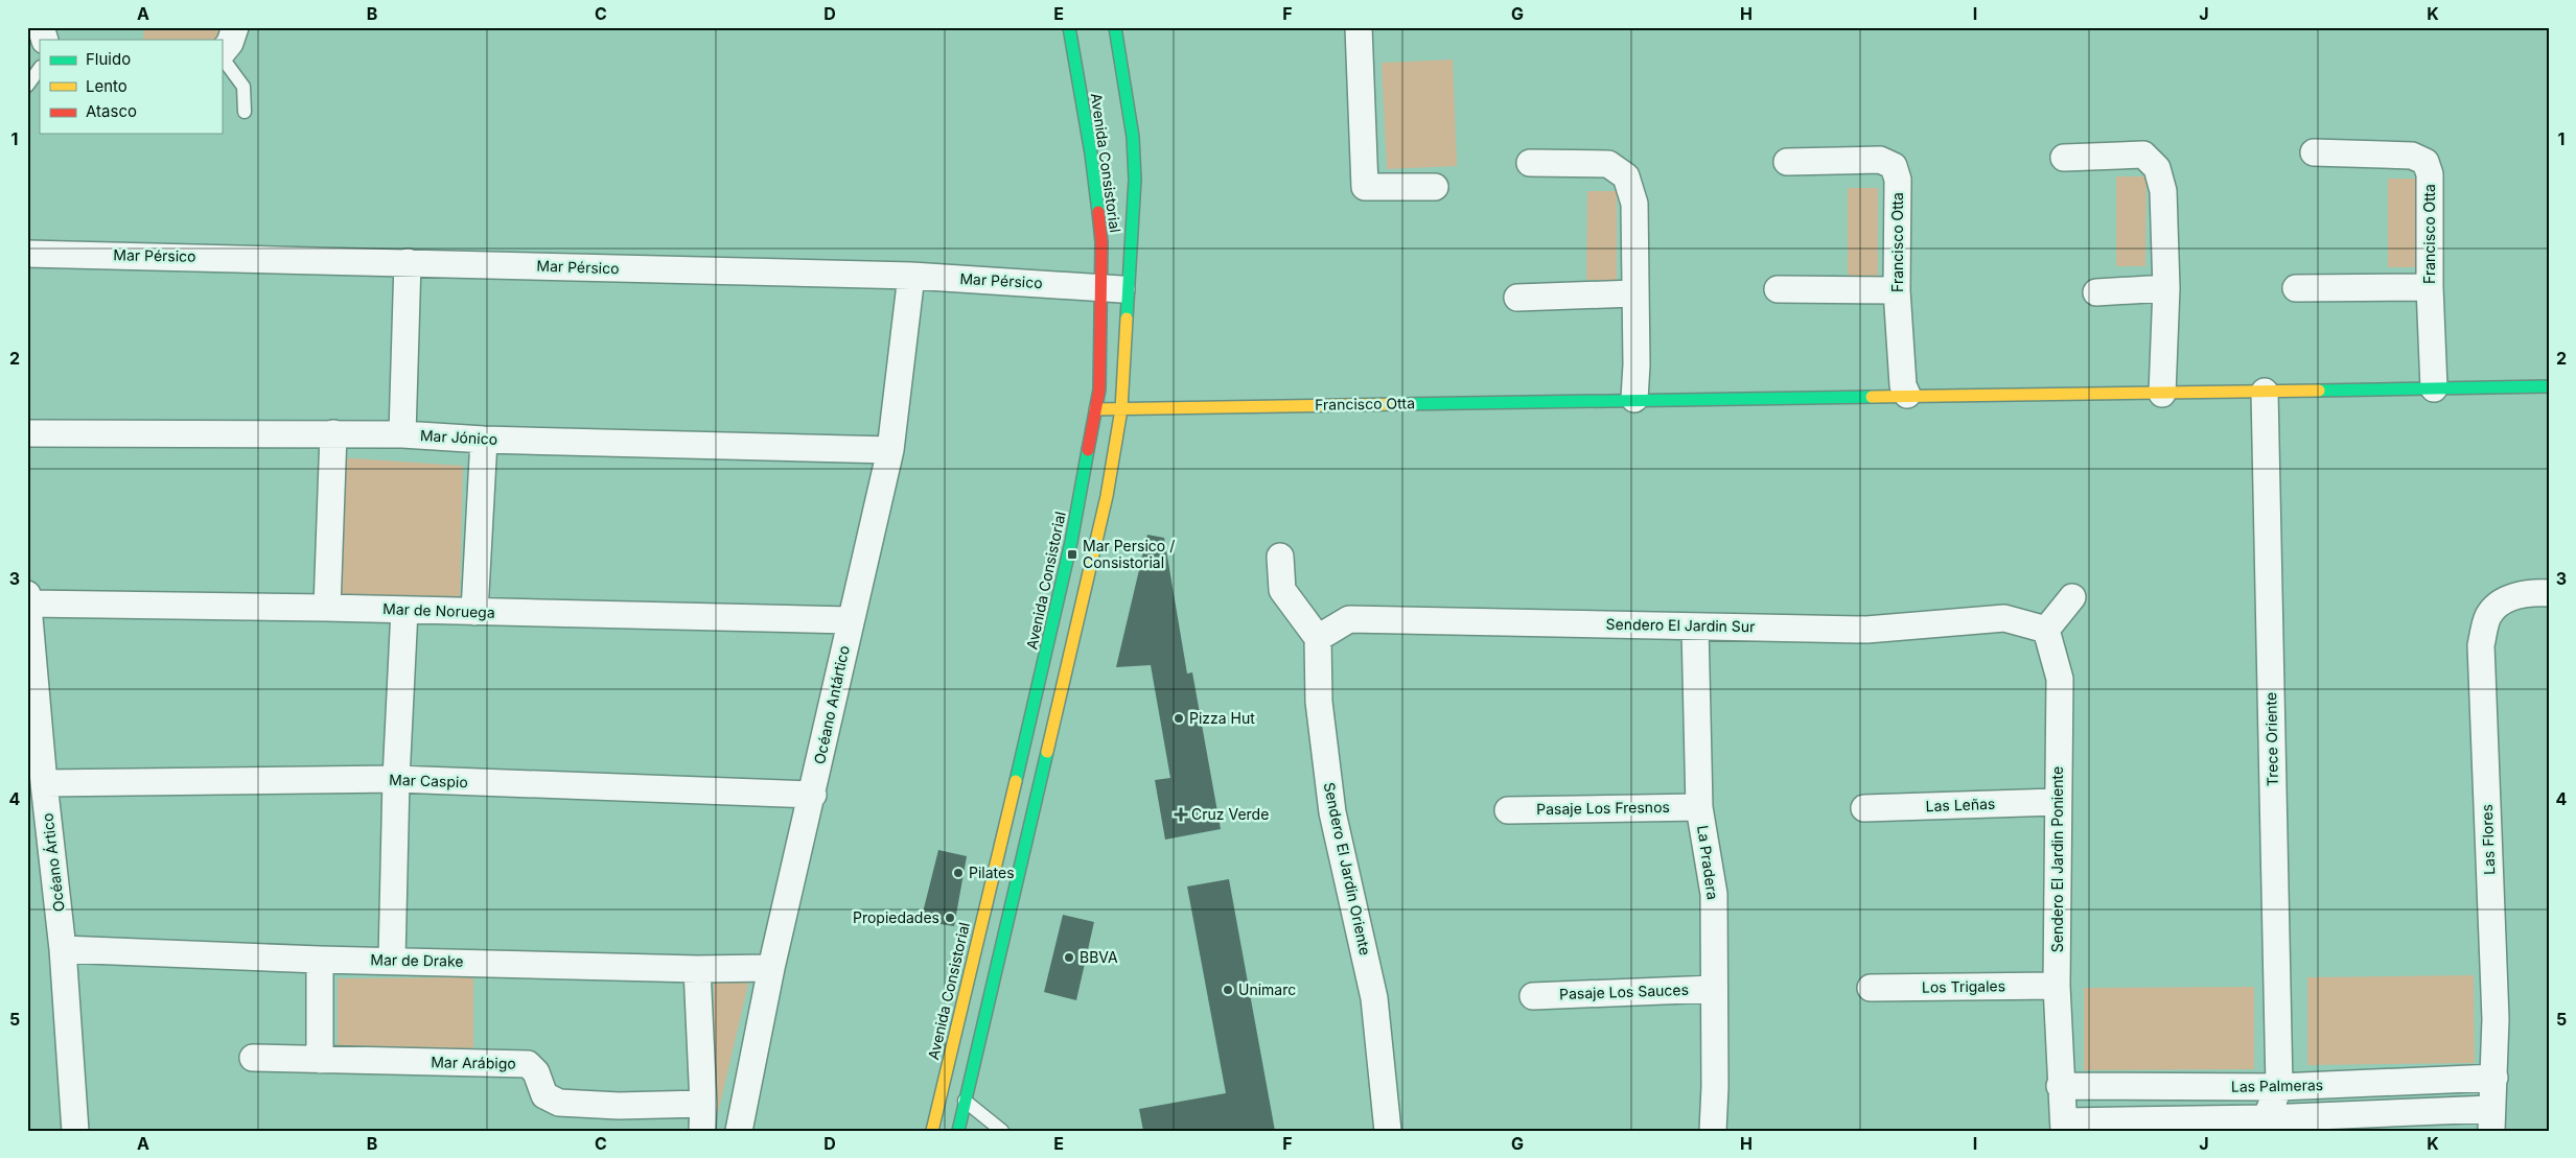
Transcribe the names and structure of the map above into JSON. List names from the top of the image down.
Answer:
{
  "streets": {
    "main road": ["Avenida Consistorial", "Francisco Otta"],
    "street": [
      "Mar Pérsico",
      "Mar Jónico",
      "Mar de Noruega",
      "Sendero El Jardin Sur",
      "Océano Antártico",
      "Trece Oriente",
      "Mar Caspio",
      "Las Leñas",
      "Pasaje Los Fresnos",
      "Las Flores",
      "Sendero El Jardin Poniente",
      "Océano Ártico",
      "La Pradera",
      "Sendero El Jardin Oriente",
      "Mar de Drake",
      "Los Trigales",
      "Pasaje Los Sauces",
      "Mar Arábigo",
      "Las Palmeras"
    ]
  },
  "crossings": [
    ["Avenida Consistorial", "Francisco Otta"],
    ["Avenida Consistorial", "Mar Pérsico"],
    ["Francisco Otta", "Trece Oriente"],
    ["Mar Pérsico", "Océano Antártico"],
    ["Mar Jónico", "Océano Antártico"],
    ["Mar de Noruega", "Océano Antártico"],
    ["Mar de Noruega", "Océano Ártico"],
    ["Sendero El Jardin Sur", "Sendero El Jardin Poniente"],
    ["Sendero El Jardin Sur", "La Pradera"],
    ["Sendero El Jardin Sur", "Sendero El Jardin Oriente"],
    ["Océano Antártico", "Mar Caspio"],
    ["Océano Antártico", "Mar de Drake"],
    ["Trece Oriente", "Las Palmeras"],
    ["Mar Caspio", "Océano Ártico"],
    ["Las Leñas", "Sendero El Jardin Poniente"],
    ["Pasaje Los Fresnos", "La Pradera"],
    ["Las Flores", "Las Palmeras"],
    ["Sendero El Jardin Poniente", "Los Trigales"],
    ["Sendero El Jardin Poniente", "Las Palmeras"],
    ["Océano Ártico", "Mar de Drake"],
    ["La Pradera", "Pasaje Los Sauces"]
  ],
  "places": {
    "transit": ["Mar Persico / Consistorial"],
    "other": [
      "Pizza Hut",
      "Pilates",
      "Propiedades",
      "BBVA",
      "Unimarc"
    ],
    "health": ["Cruz Verde"]
  },
  "legend": ["Fluido", "Lento", "Atasco"],
  "grid": {
    "columns": [
      "A",
      "B",
      "C",
      "D",
      "E",
      "F",
      "G",
      "H",
      "I",
      "J",
      "K"
    ],
    "rows": [
      "1",
      "2",
      "3",
      "4",
      "5"
    ]
  }
}
